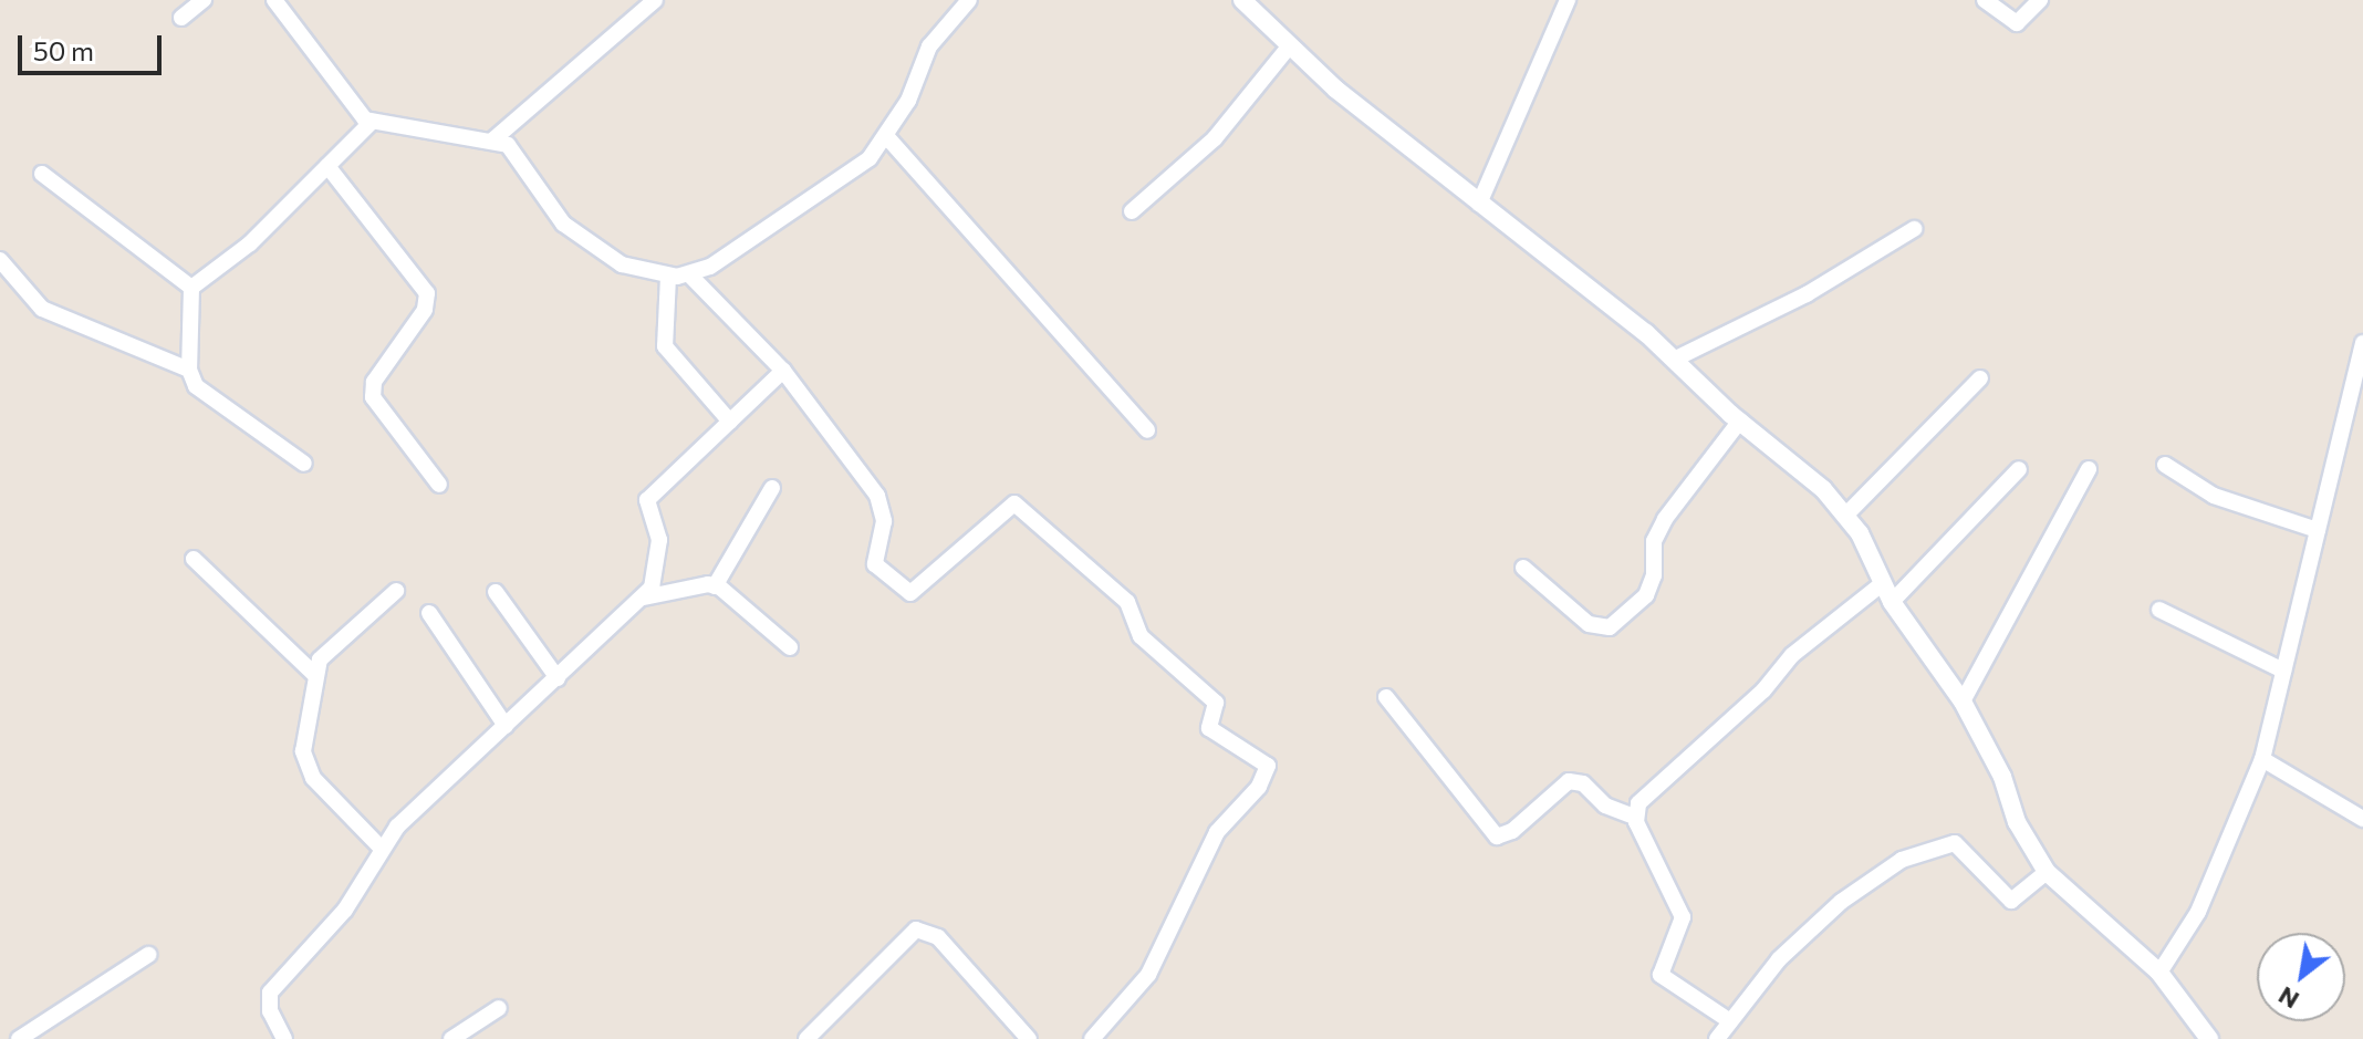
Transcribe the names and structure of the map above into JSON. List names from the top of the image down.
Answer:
{
  "scale_bar": "50 m",
  "north": "bottom left"
}
